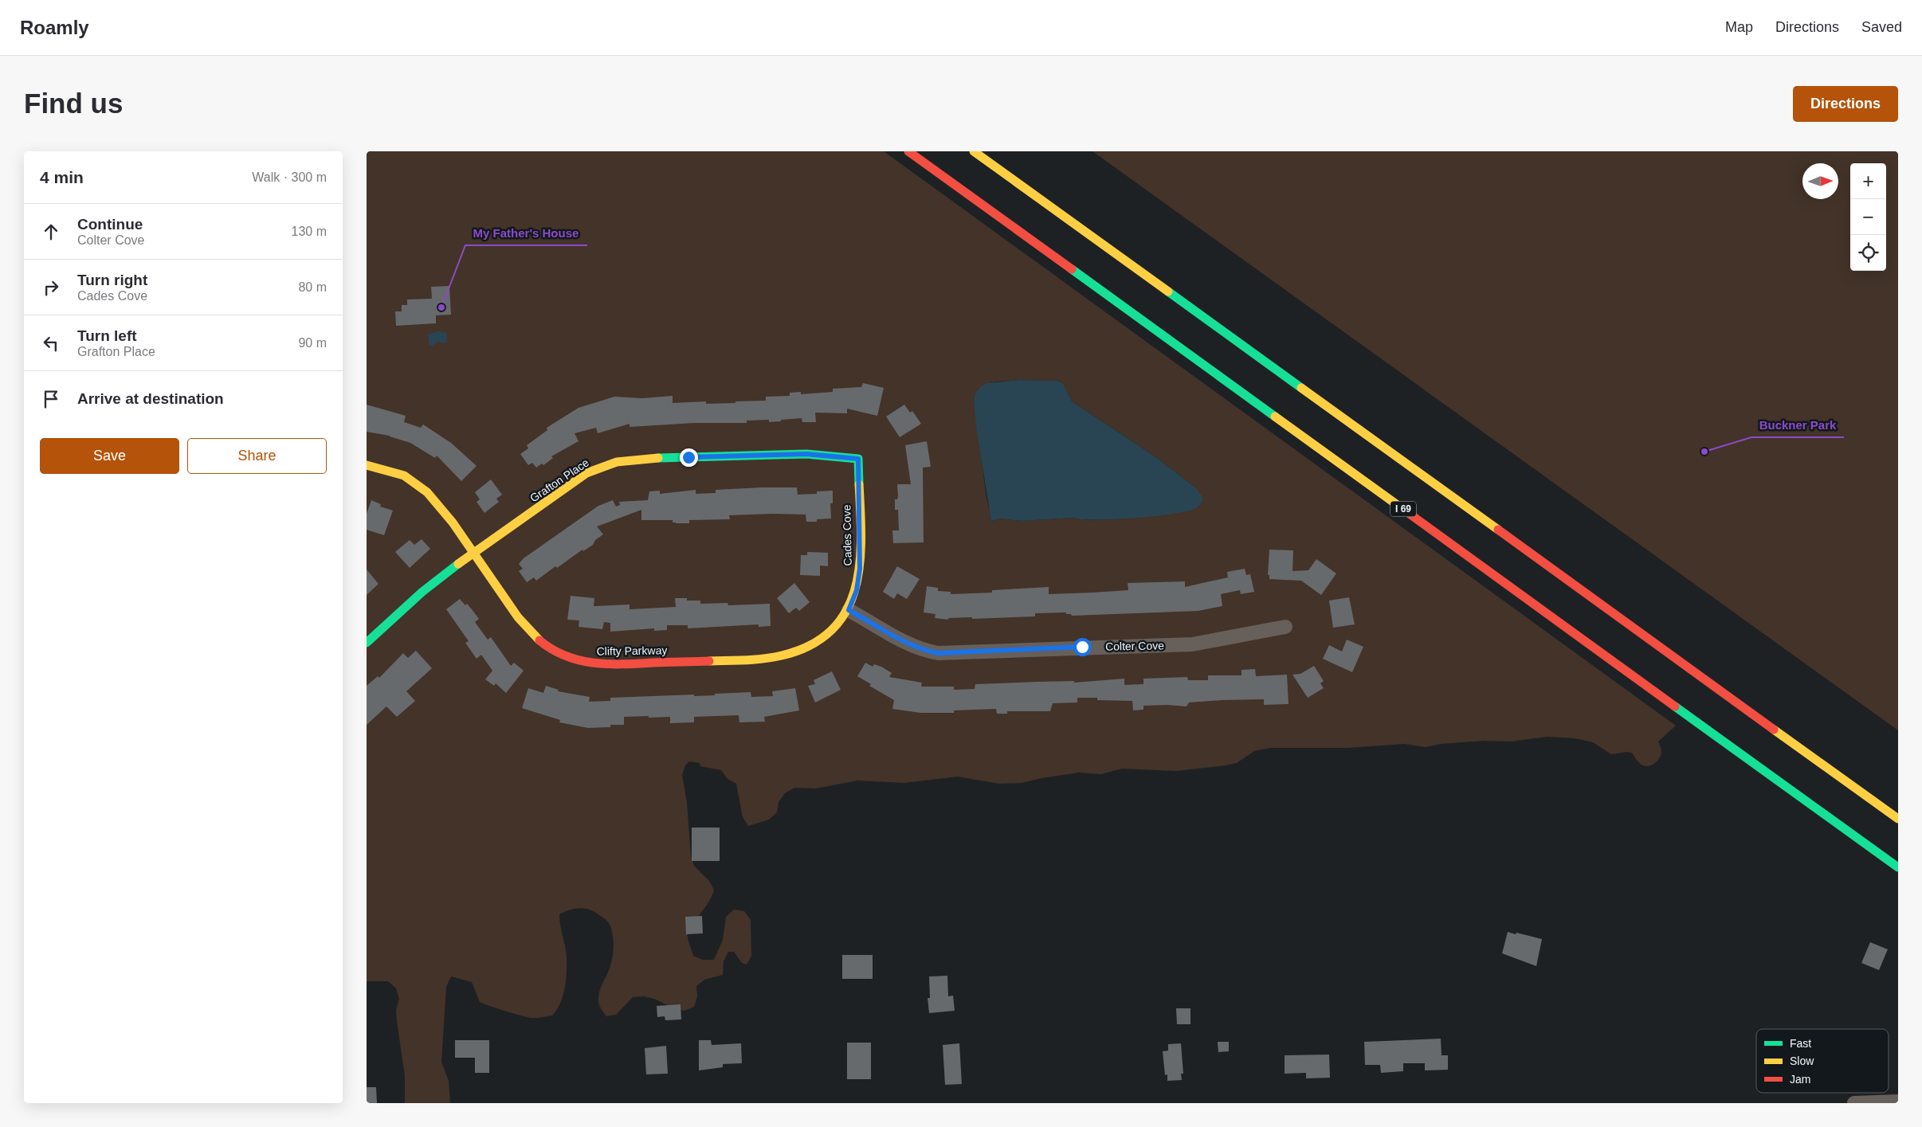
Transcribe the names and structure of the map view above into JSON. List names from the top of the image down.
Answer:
{
  "streets": {
    "main road": [
      "Grafton Place",
      "I 69",
      "Cades Cove",
      "Clifty Parkway"
    ],
    "street": ["Colter Cove"]
  },
  "crossings": [
    ["Grafton Place", "Cades Cove"],
    ["Grafton Place", "Clifty Parkway"],
    ["Cades Cove", "Colter Cove"],
    ["Cades Cove", "Clifty Parkway"],
    ["Colter Cove", "Clifty Parkway"]
  ],
  "places": ["My Father's House", "Buckner Park"],
  "legend": ["Fast", "Slow", "Jam"],
  "north": "right",
  "page": {
    "header": "Roamly",
    "nav": ["Map", "Directions", "Saved"],
    "buttons": [
      "Directions",
      ["Save", "Share"]
    ],
    "title": "Find us",
    "heading": ["4 min", "Walk · 300 m"],
    "map_buttons": ["+", "−"],
    "list": [
      ["Continue", "Colter Cove", "130 m"],
      ["Turn right", "Cades Cove", "80 m"],
      ["Turn left", "Grafton Place", "90 m"],
      "Arrive at destination"
    ]
  }
}
